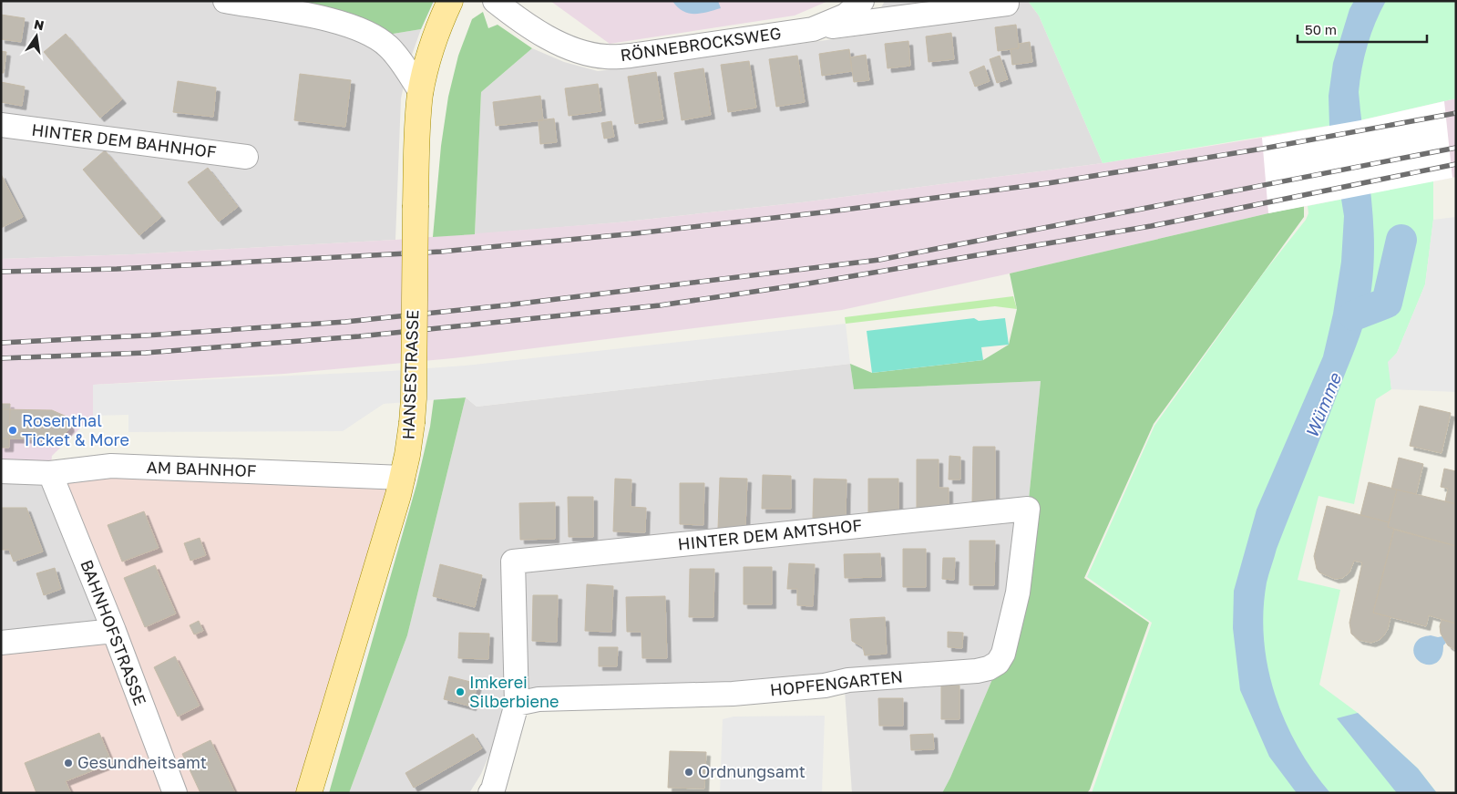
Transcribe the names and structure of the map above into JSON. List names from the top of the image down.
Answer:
{
  "streets": {
    "main road": ["HANSESTRASSE"],
    "street": [
      "RÖNNEBROCKSWEG",
      "HINTER DEM BAHNHOF",
      "AM BAHNHOF",
      "HINTER DEM AMTSHOF",
      "BAHNHOFSTRASSE",
      "HOPFENGARTEN"
    ]
  },
  "crossings": [
    ["HANSESTRASSE", "AM BAHNHOF"],
    ["AM BAHNHOF", "BAHNHOFSTRASSE"],
    ["HINTER DEM AMTSHOF", "HOPFENGARTEN"]
  ],
  "water": ["Wümme"],
  "places": [
    "Rosenthal Ticket & More",
    "Imkerei Silberbiene",
    "Gesundheitsamt",
    "Ordnungsamt"
  ],
  "scale_bar": "50 m",
  "north": "top"
}
